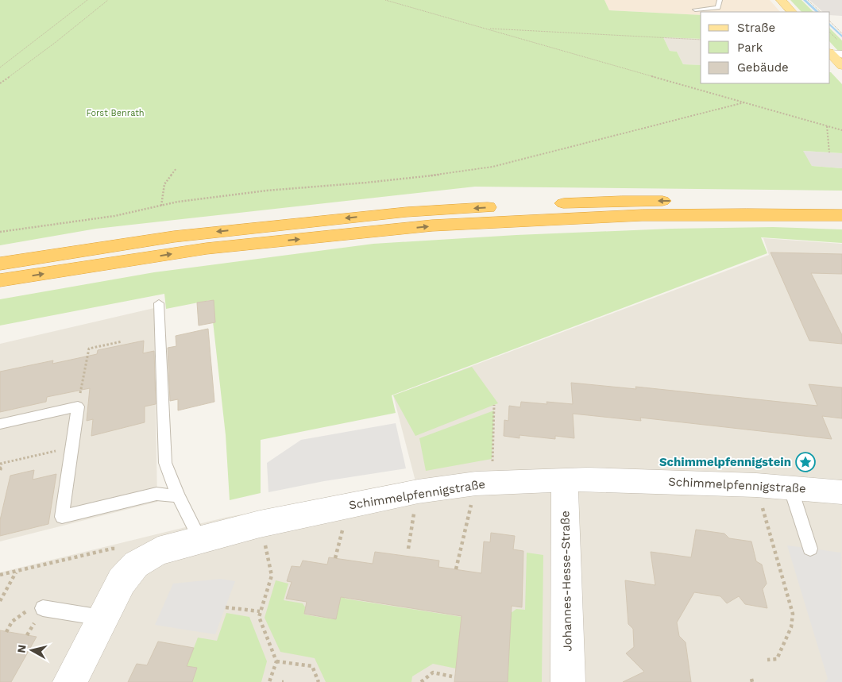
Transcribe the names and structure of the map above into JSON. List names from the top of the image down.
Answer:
{
  "streets": {
    "street": ["Schimmelpfennigstraße", "Johannes-Hesse-Straße"]
  },
  "crossings": [
    ["Schimmelpfennigstraße", "Johannes-Hesse-Straße"]
  ],
  "parks": ["Forst Benrath"],
  "places": {
    "place": ["Schimmelpfennigstein"]
  },
  "legend": ["Straße", "Park", "Gebäude"],
  "north": "left"
}
